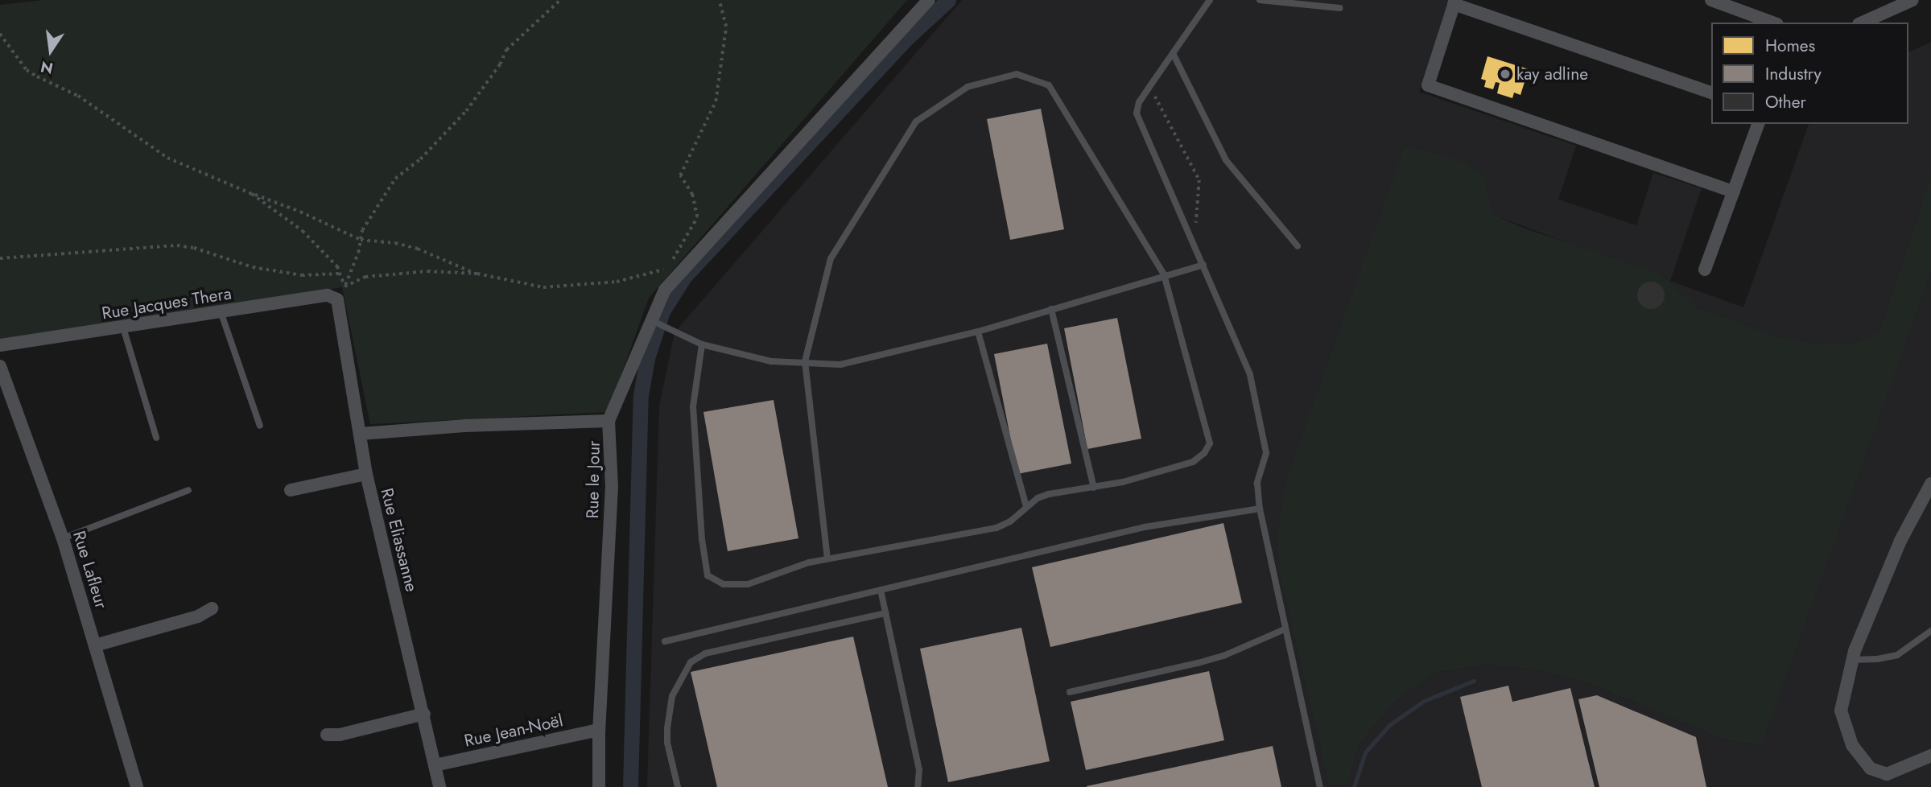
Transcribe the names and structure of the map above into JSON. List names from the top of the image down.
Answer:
{
  "streets": {
    "street": [
      "Rue Jacques Thera",
      "Rue le Jour",
      "Rue Eliassanne",
      "Rue Lafleur",
      "Rue Jean-Noël"
    ]
  },
  "crossings": [
    ["Rue Jacques Thera", "Rue Eliassanne"],
    ["Rue le Jour", "Rue Eliassanne"],
    ["Rue le Jour", "Rue Jean-Noël"],
    ["Rue Eliassanne", "Rue Jean-Noël"]
  ],
  "places": ["kay adline"],
  "legend": ["Homes", "Industry", "Other"],
  "north": "bottom"
}
